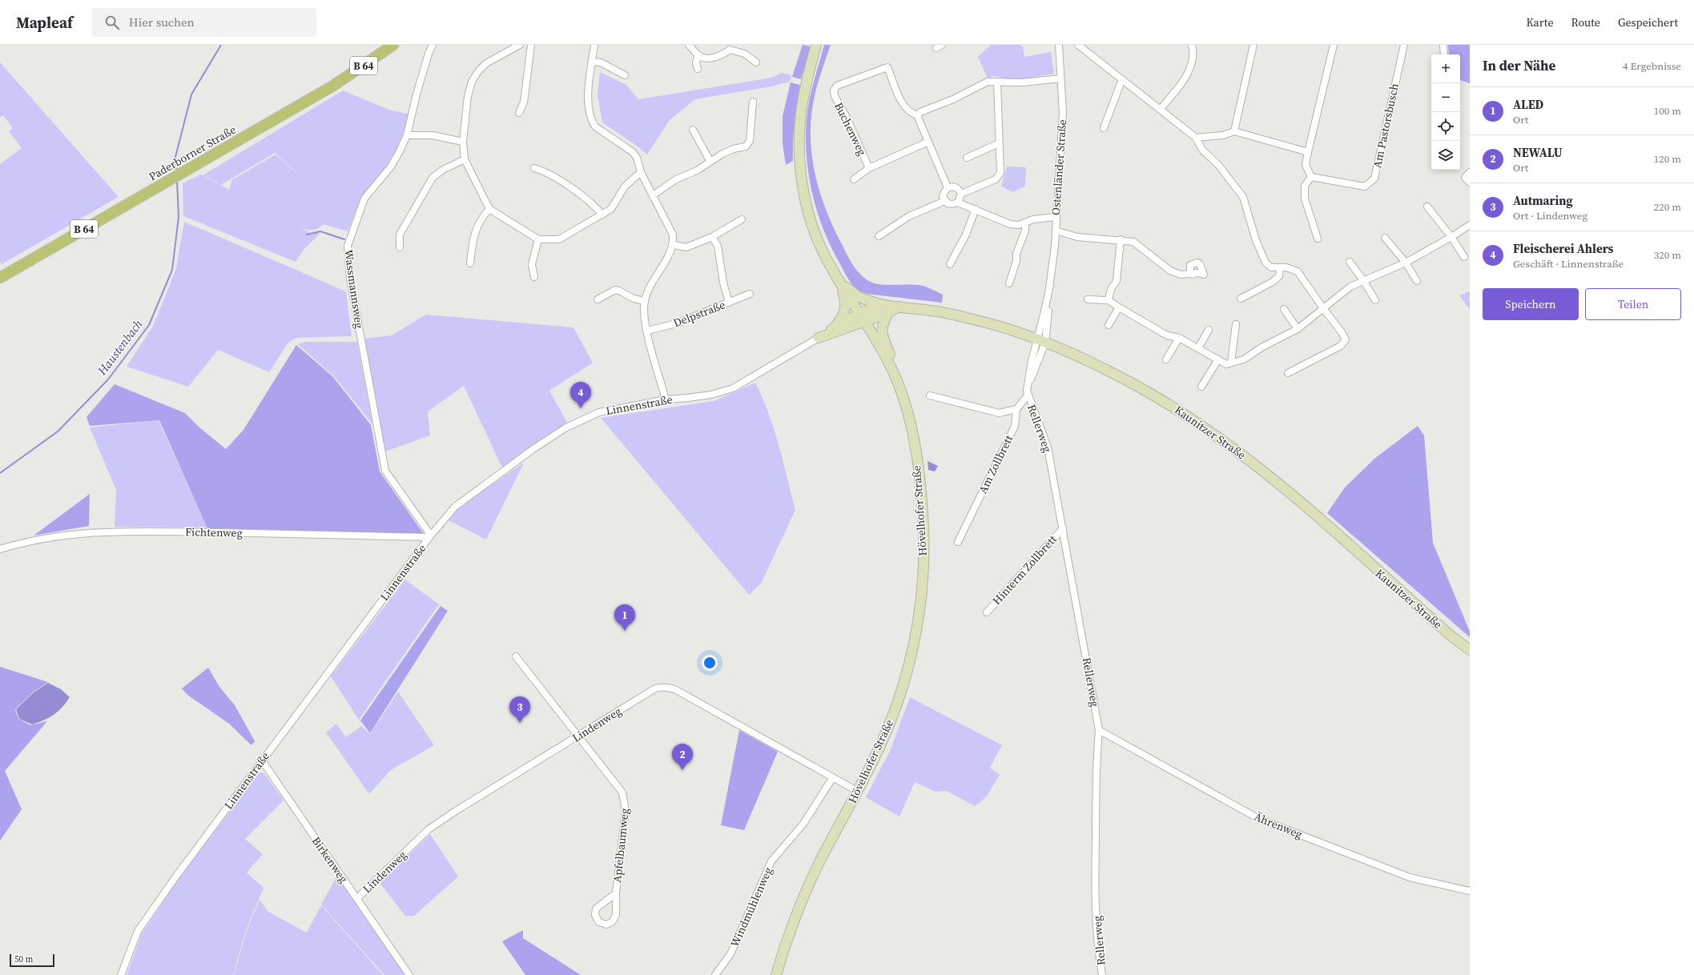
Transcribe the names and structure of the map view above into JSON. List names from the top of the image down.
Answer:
{
  "streets": {
    "main road": [
      "B 64",
      "Paderborner Straße",
      "Kaunitzer Straße",
      "Hövelhofer Straße"
    ],
    "street": [
      "Am Pastorsbusch",
      "Buchenweg",
      "Ostenländer Straße",
      "Wassmannsweg",
      "Delpstraße",
      "Linnenstraße",
      "Rellerweg",
      "Am Zollbrett",
      "Fichtenweg",
      "Hinterm Zollbrett",
      "Lindenweg",
      "Ährenweg",
      "Apfelbaumweg",
      "Birkenweg",
      "Windmühlenweg"
    ]
  },
  "crossings": [
    ["Ostenländer Straße", "Kaunitzer Straße"],
    ["Wassmannsweg", "Linnenstraße"],
    ["Wassmannsweg", "Fichtenweg"],
    ["Linnenstraße", "Fichtenweg"],
    ["Linnenstraße", "Birkenweg"],
    ["Rellerweg", "Hinterm Zollbrett"],
    ["Rellerweg", "Ährenweg"],
    ["Hövelhofer Straße", "Lindenweg"],
    ["Lindenweg", "Apfelbaumweg"],
    ["Lindenweg", "Birkenweg"],
    ["Lindenweg", "Windmühlenweg"]
  ],
  "water": ["Haustenbach"],
  "scale_bar": "50 m",
  "page": {
    "header": "Mapleaf",
    "search": "Hier suchen",
    "nav": ["Karte", "Route", "Gespeichert"],
    "heading": ["In der Nähe", "4 Ergebnisse"],
    "map_buttons": ["+", "−"],
    "list": [
      {
        "mark": "1",
        "name": "ALED",
        "note": "Ort",
        "value": "100 m"
      },
      {
        "mark": "2",
        "name": "NEWALU",
        "note": "Ort",
        "value": "120 m"
      },
      {
        "mark": "3",
        "name": "Autmaring",
        "note": "Ort · Lindenweg",
        "value": "220 m"
      },
      {
        "mark": "4",
        "name": "Fleischerei Ahlers",
        "note": "Geschäft · Linnenstraße",
        "value": "320 m"
      }
    ],
    "buttons": ["Speichern", "Teilen"],
    "pins": [
      "4",
      "1",
      "3",
      "2"
    ],
    "scale": "50 m"
  }
}
